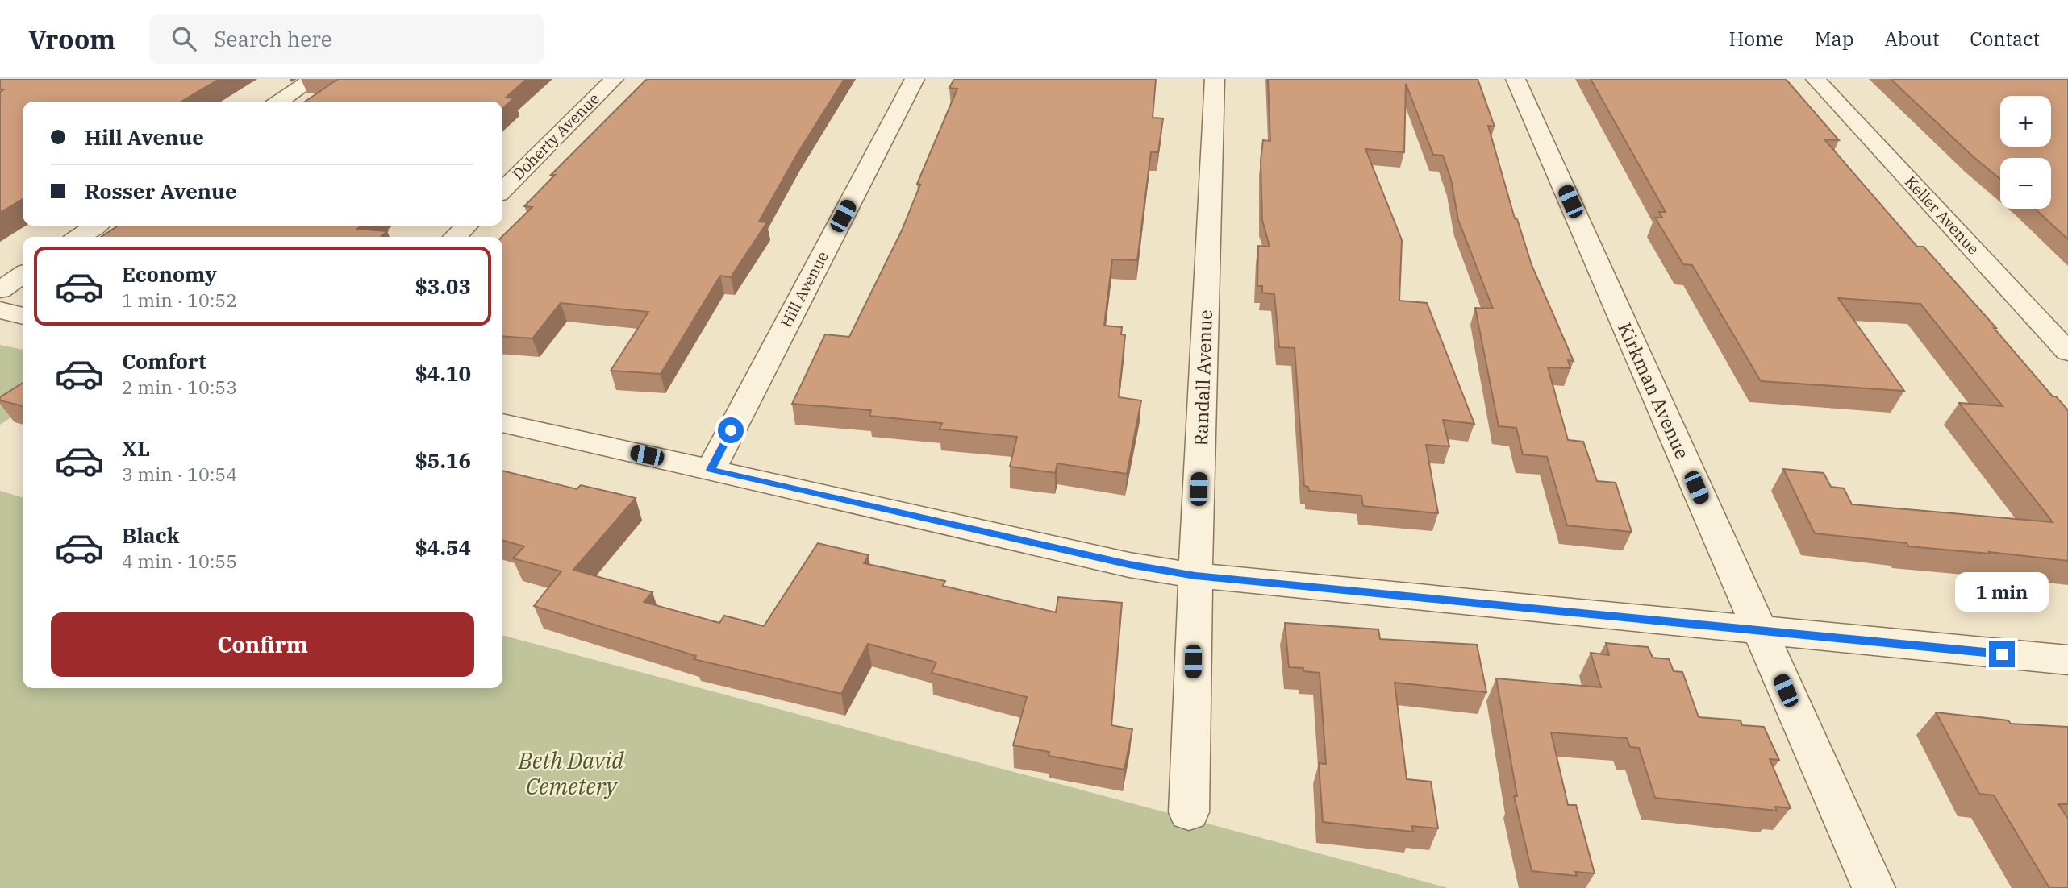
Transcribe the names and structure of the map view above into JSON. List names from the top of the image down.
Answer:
{
  "streets": {
    "street": [
      "Doherty Avenue",
      "Keller Avenue",
      "Hill Avenue",
      "Randall Avenue",
      "Kirkman Avenue"
    ]
  },
  "parks": ["Beth David Cemetery"],
  "page": {
    "header": "Vroom",
    "search": "Search here",
    "nav": [
      "Home",
      "Map",
      "About",
      "Contact"
    ],
    "map_buttons": ["+", "−"],
    "banner": ["Hill Avenue", "Rosser Avenue"],
    "list": [
      {
        "name": "Economy",
        "note": "1 min · 10:52",
        "value": "$3.03"
      },
      {
        "name": "Comfort",
        "note": "2 min · 10:53",
        "value": "$4.10"
      },
      {
        "name": "XL",
        "note": "3 min · 10:54",
        "value": "$5.16"
      },
      {
        "name": "Black",
        "note": "4 min · 10:55",
        "value": "$4.54"
      }
    ],
    "bubble": "1 min",
    "buttons": "Confirm"
  }
}
